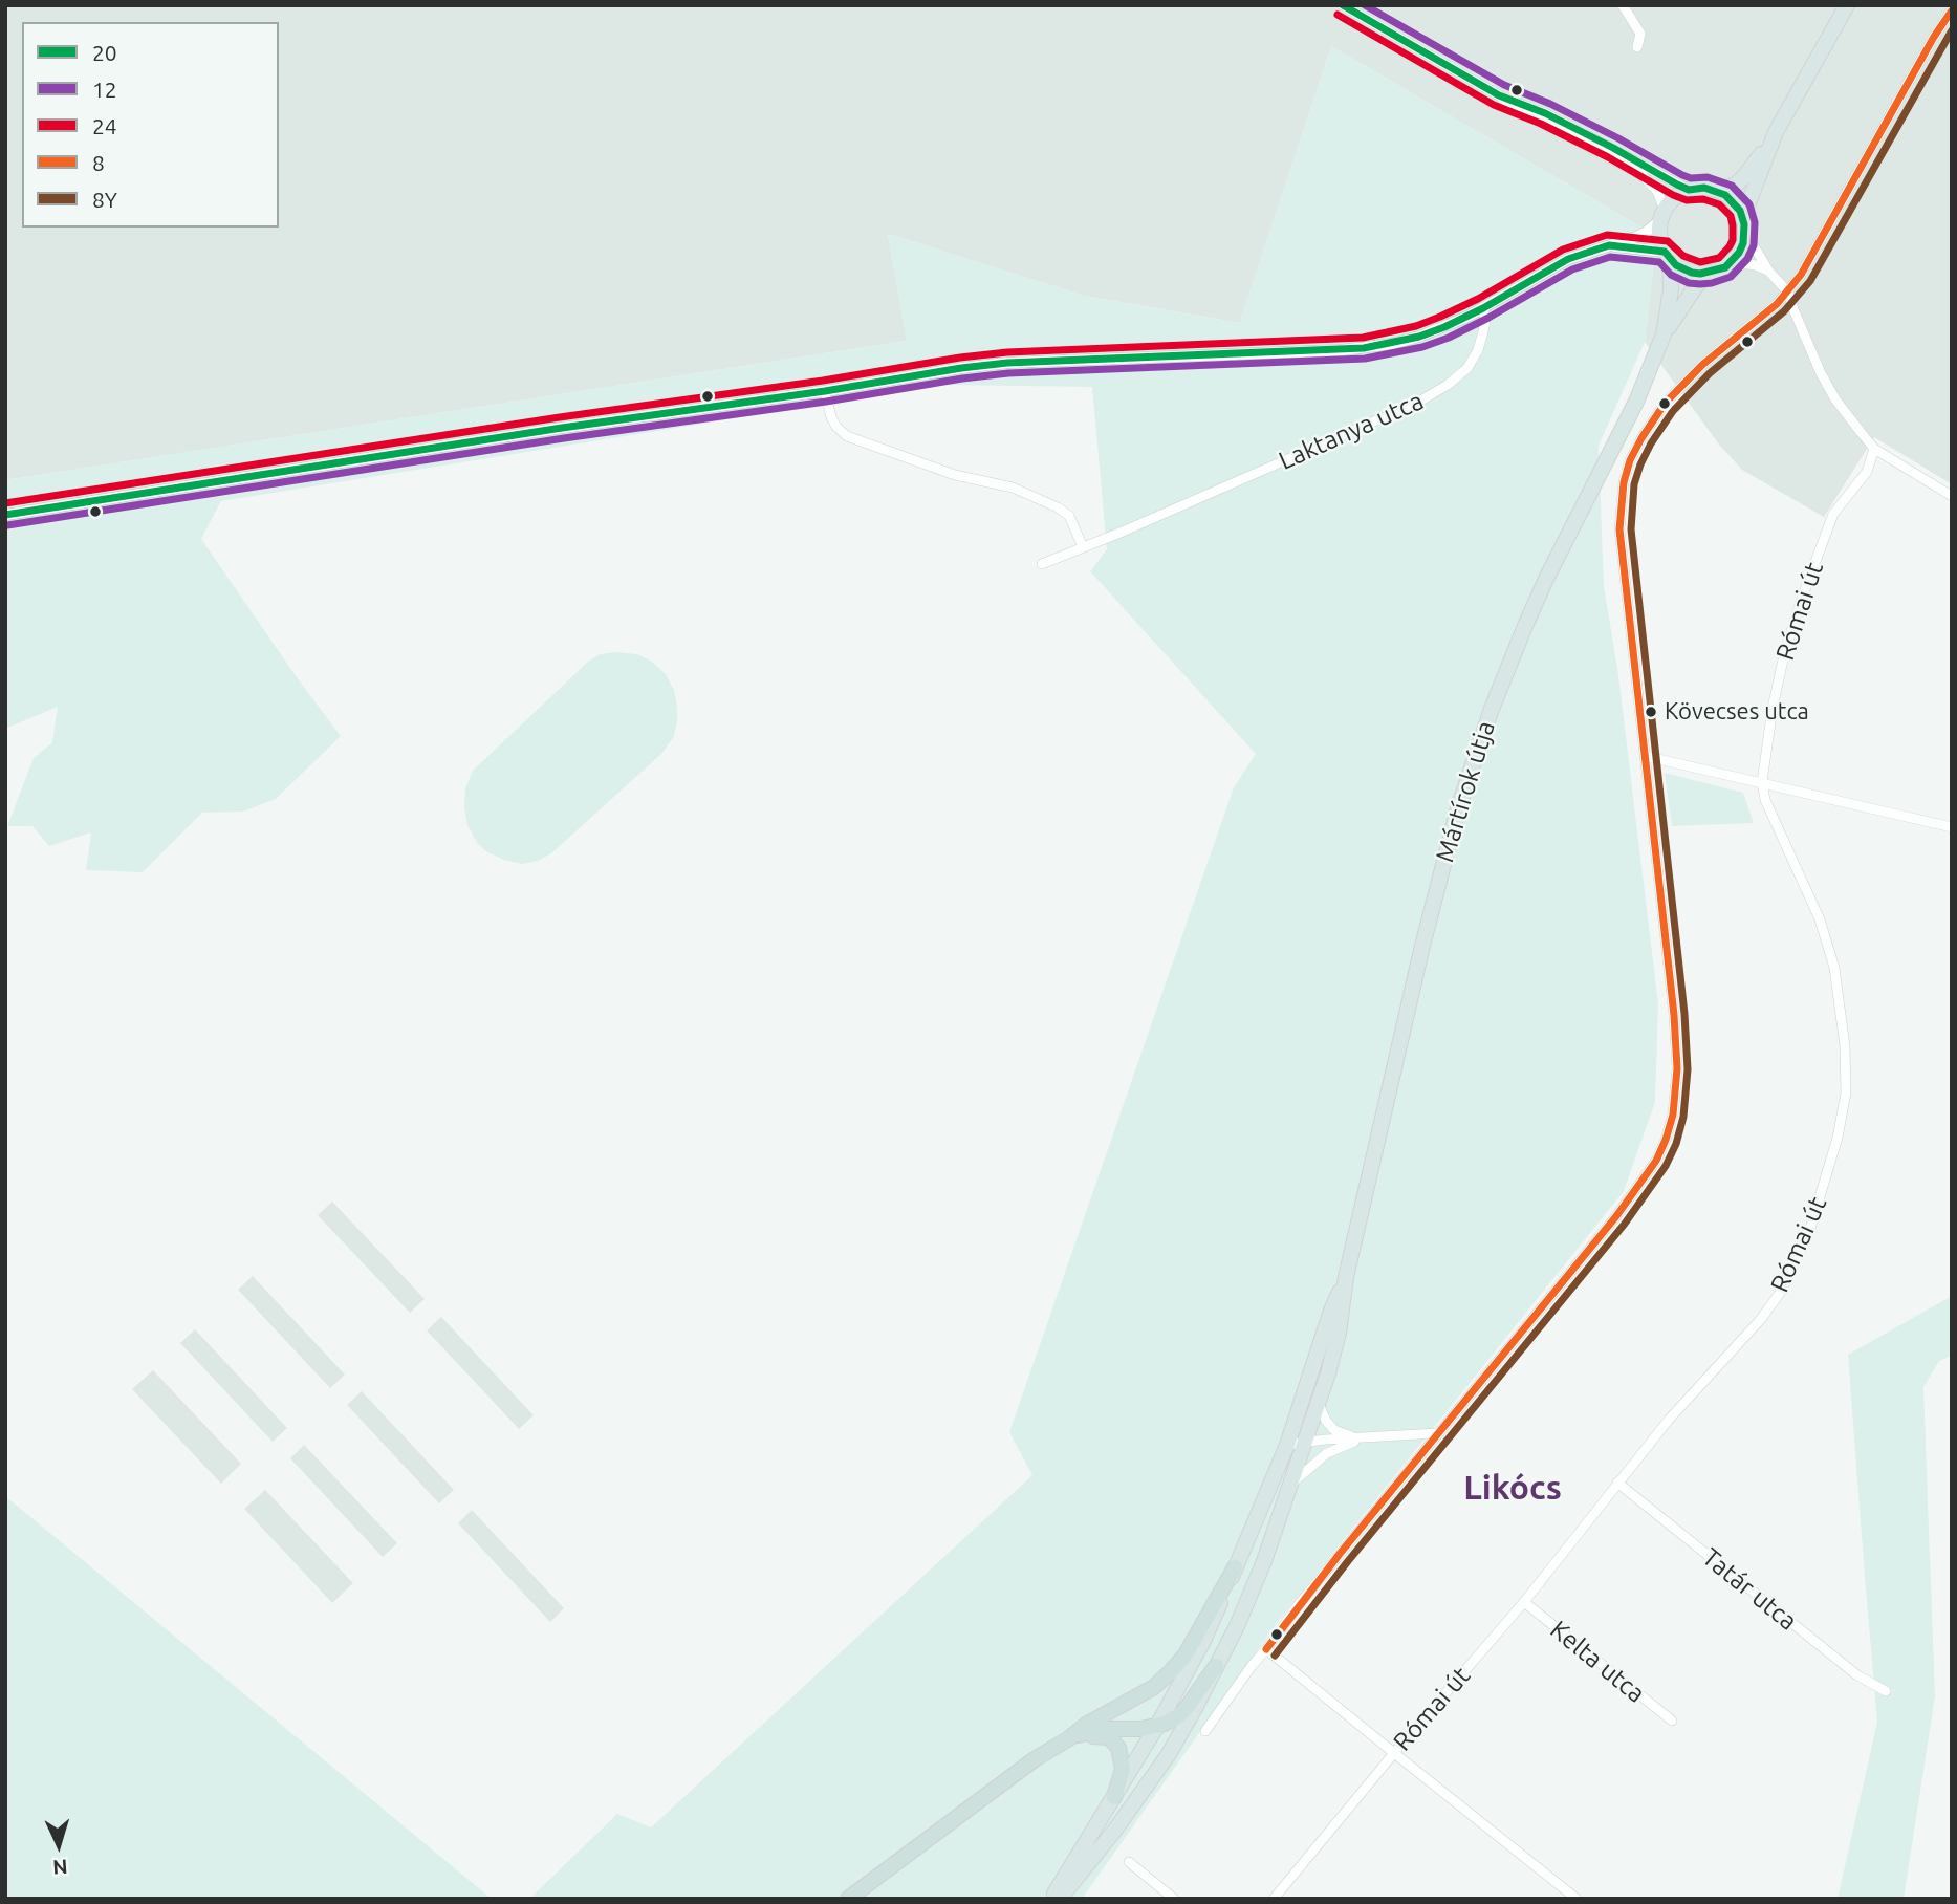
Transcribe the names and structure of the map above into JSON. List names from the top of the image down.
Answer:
{
  "streets": {
    "main road": ["Mártírok útja"],
    "street": [
      "Laktanya utca",
      "Római út",
      "Tatár utca",
      "Kelta utca"
    ]
  },
  "crossings": [
    ["Római út", "Tatár utca"],
    ["Római út", "Kelta utca"]
  ],
  "districts": ["Likócs"],
  "places": ["Kövecses utca"],
  "lines": [
    "transit line 20",
    "transit line 12",
    "transit line 8",
    "transit line 24",
    "transit line 8Y"
  ],
  "legend": [
    "20",
    "12",
    "24",
    "8",
    "8Y"
  ],
  "north": "bottom"
}
